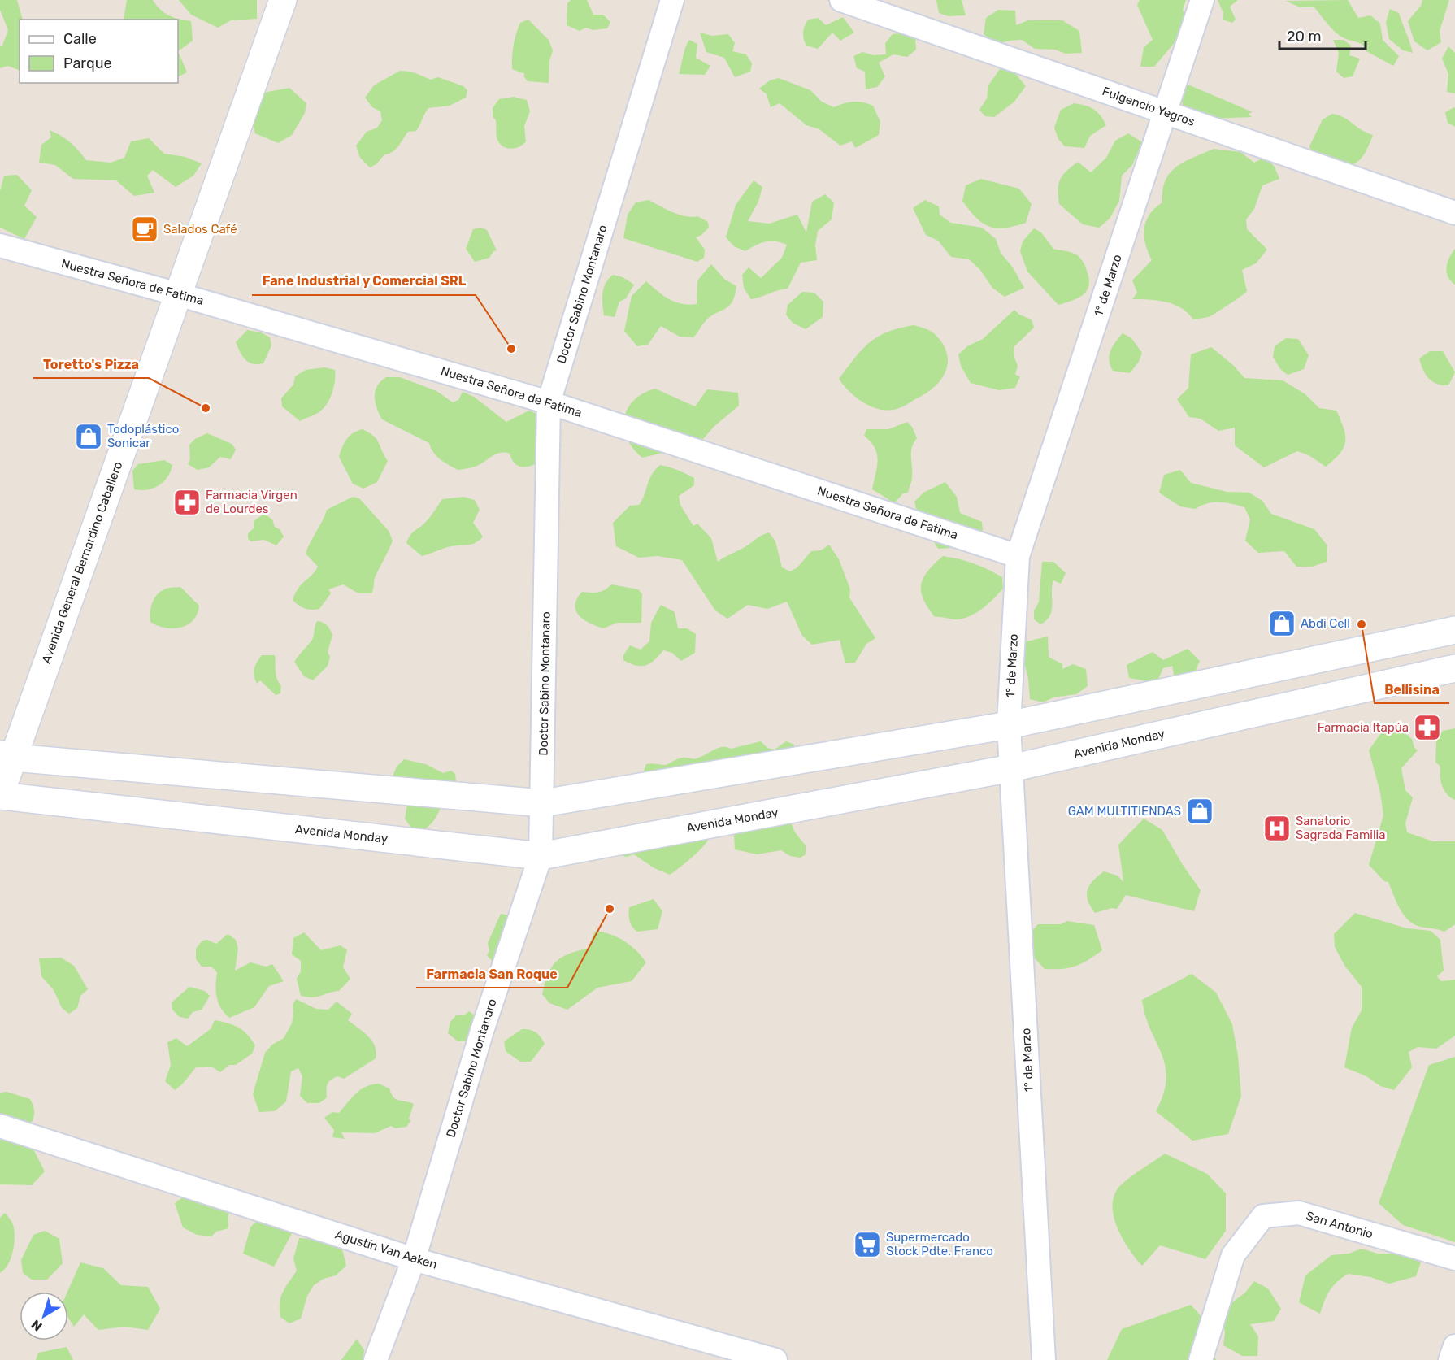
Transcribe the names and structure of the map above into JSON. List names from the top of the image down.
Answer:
{
  "streets": {
    "main road": ["Avenida General Bernardino Caballero", "Avenida Monday"],
    "street": [
      "Fulgencio Yegros",
      "Nuestra Señora de Fatima",
      "1° de Marzo",
      "Doctor Sabino Montanaro",
      "San Antonio",
      "Agustín Van Aaken"
    ]
  },
  "crossings": [
    ["Fulgencio Yegros", "1° de Marzo"],
    ["Nuestra Señora de Fatima", "1° de Marzo"],
    ["Nuestra Señora de Fatima", "Doctor Sabino Montanaro"],
    ["Nuestra Señora de Fatima", "Avenida General Bernardino Caballero"],
    ["1° de Marzo", "Avenida Monday"],
    ["Doctor Sabino Montanaro", "Avenida Monday"],
    ["Doctor Sabino Montanaro", "Agustín Van Aaken"],
    ["Avenida General Bernardino Caballero", "Avenida Monday"]
  ],
  "places": {
    "cafe": ["Salados Café"],
    "other": [
      "Fane Industrial y Comercial SRL",
      "Toretto's Pizza",
      "Bellisina",
      "Farmacia San Roque"
    ],
    "shop": ["Todoplástico Sonicar", "Abdi Cell", "GAM MULTITIENDAS"],
    "pharmacy": ["Farmacia Virgen de Lourdes", "Farmacia Itapúa"],
    "hospital": ["Sanatorio Sagrada Familia"],
    "supermarket": ["Supermercado Stock Pdte. Franco"]
  },
  "legend": ["Calle", "Parque"],
  "scale_bar": "20 m",
  "north": "bottom left"
}
